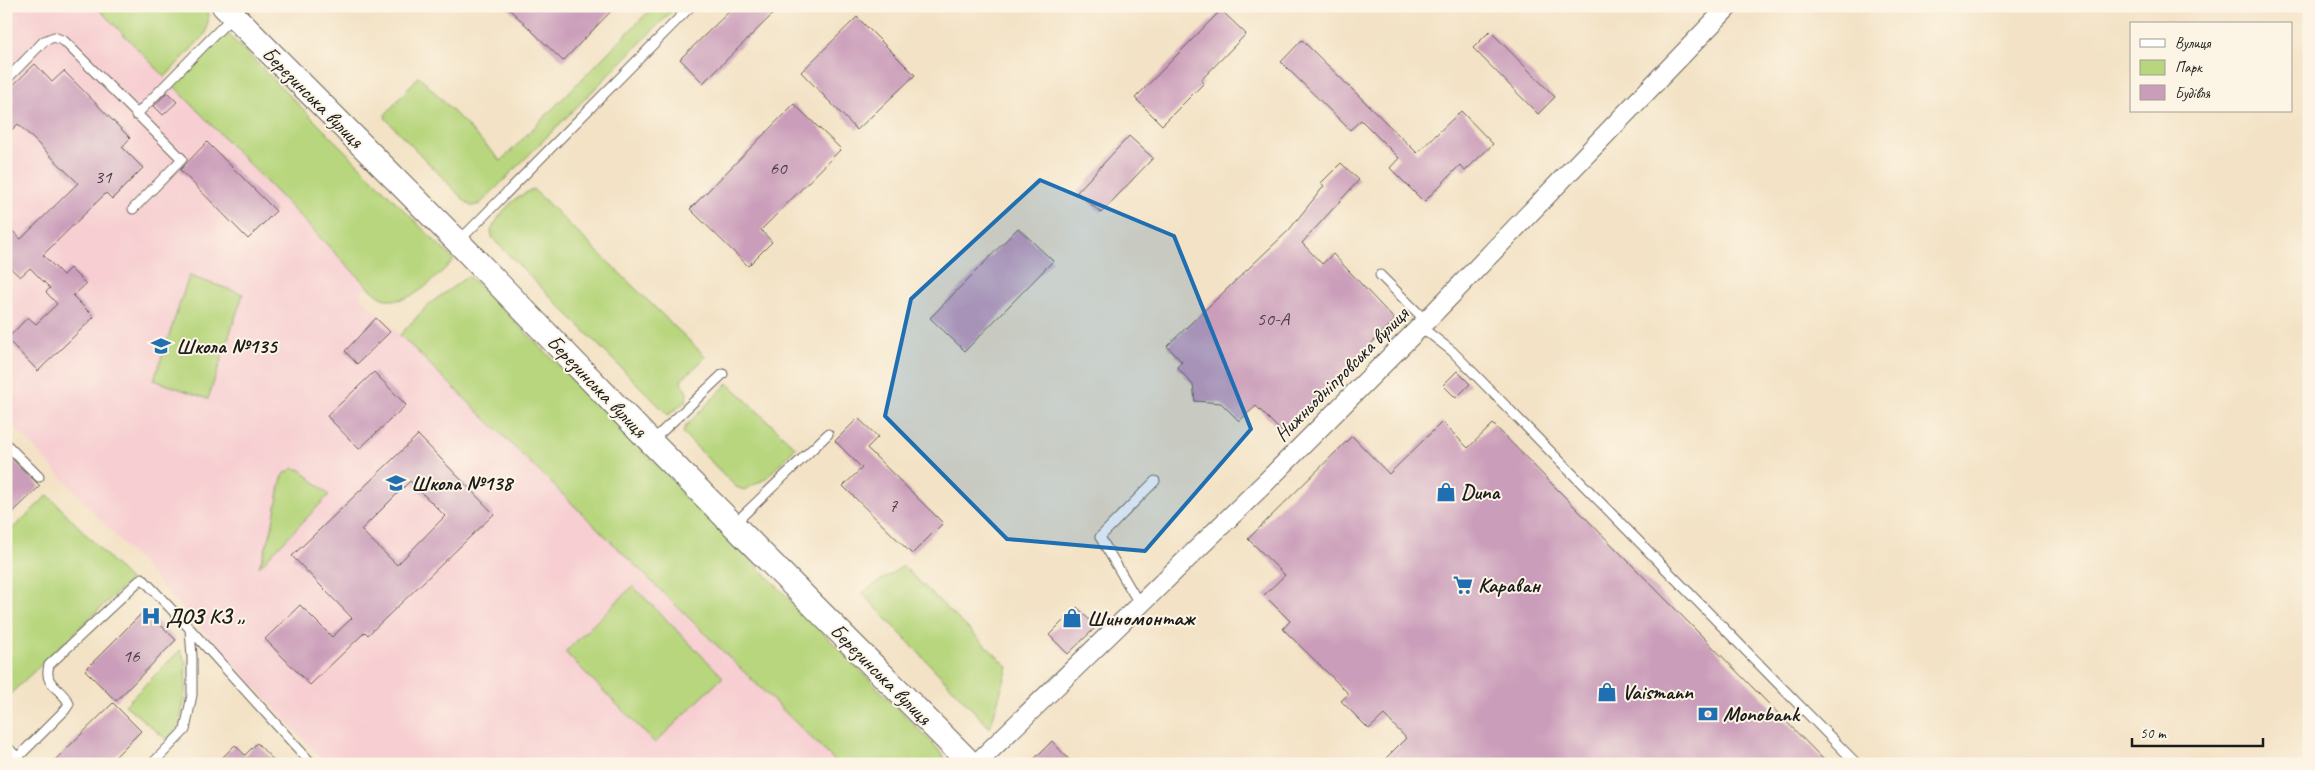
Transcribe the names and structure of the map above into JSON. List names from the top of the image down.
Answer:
{
  "streets": {
    "street": ["Березинська вулиця", "Нижньодніпровська вулиця"]
  },
  "crossings": [
    ["Березинська вулиця", "Нижньодніпровська вулиця"]
  ],
  "places": {
    "school or university": ["Школа №135", "Школа №138"],
    "shop": ["Duna", "Шиномонтаж", "Vaismann"],
    "supermarket": ["Караван"],
    "hospital": ["ДОЗ КЗ ,,"],
    "bank": ["Monobank"]
  },
  "house_numbers": [
    "60",
    "31",
    "50-А",
    "7",
    "16"
  ],
  "legend": ["Вулиця", "Парк", "Будівля"],
  "scale_bar": "50 m"
}
